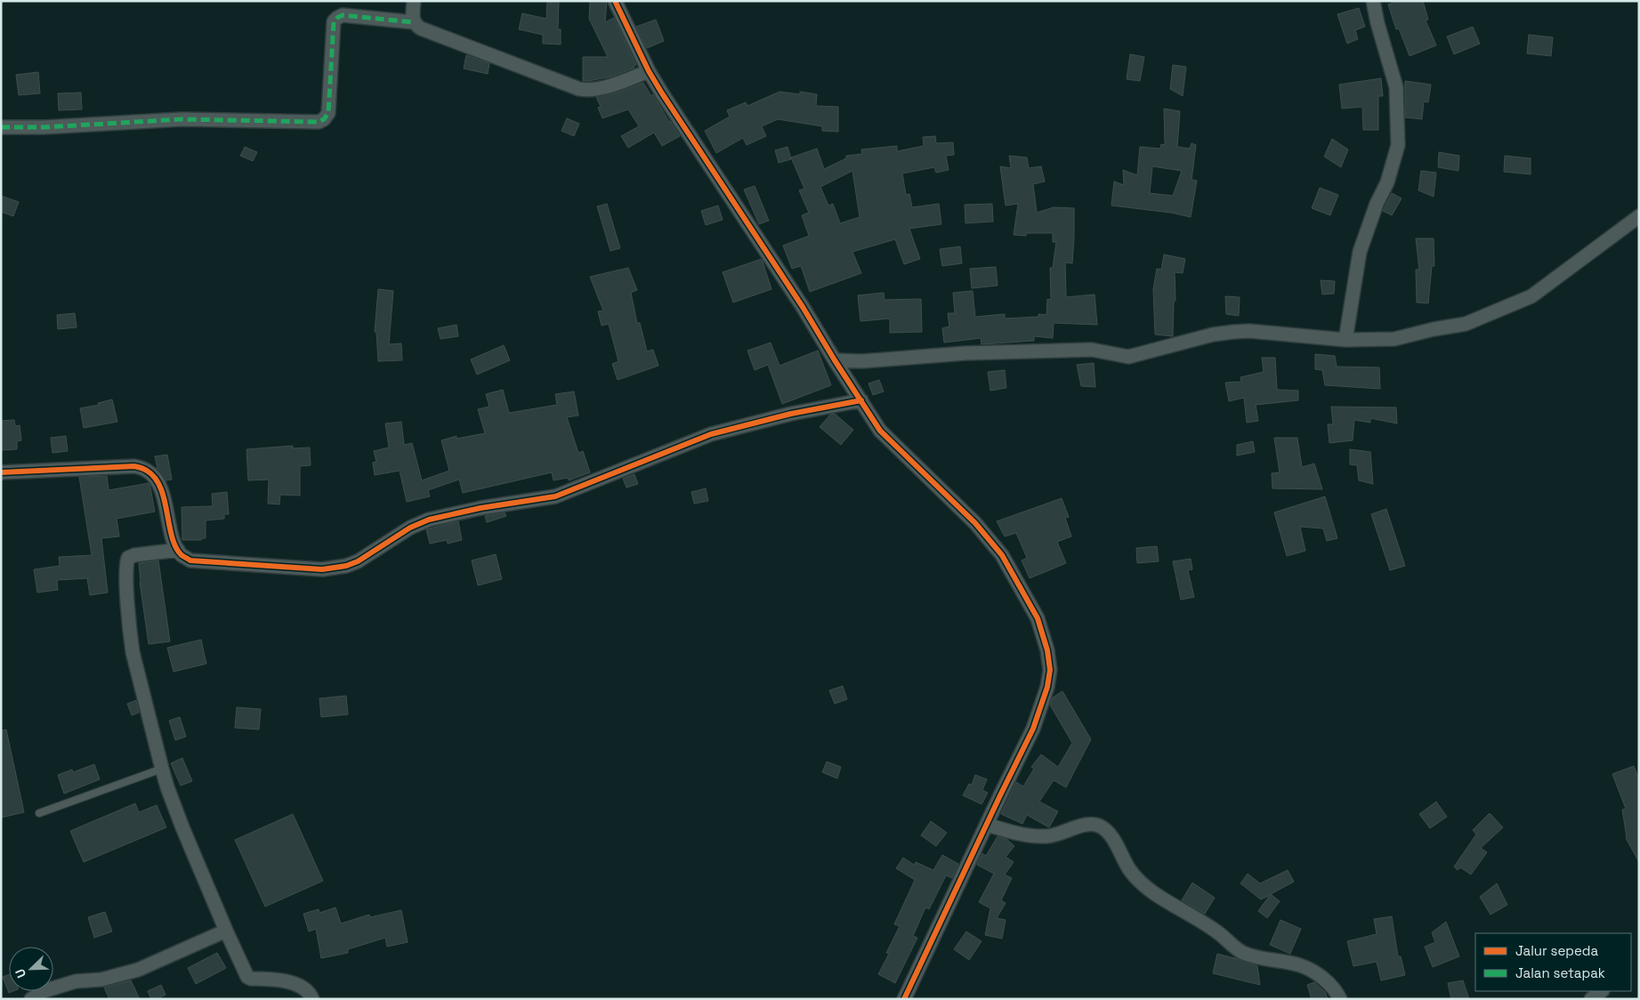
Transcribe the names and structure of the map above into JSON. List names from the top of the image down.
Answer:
{
  "legend": ["Jalur sepeda", "Jalan setapak"],
  "north": "bottom left"
}
